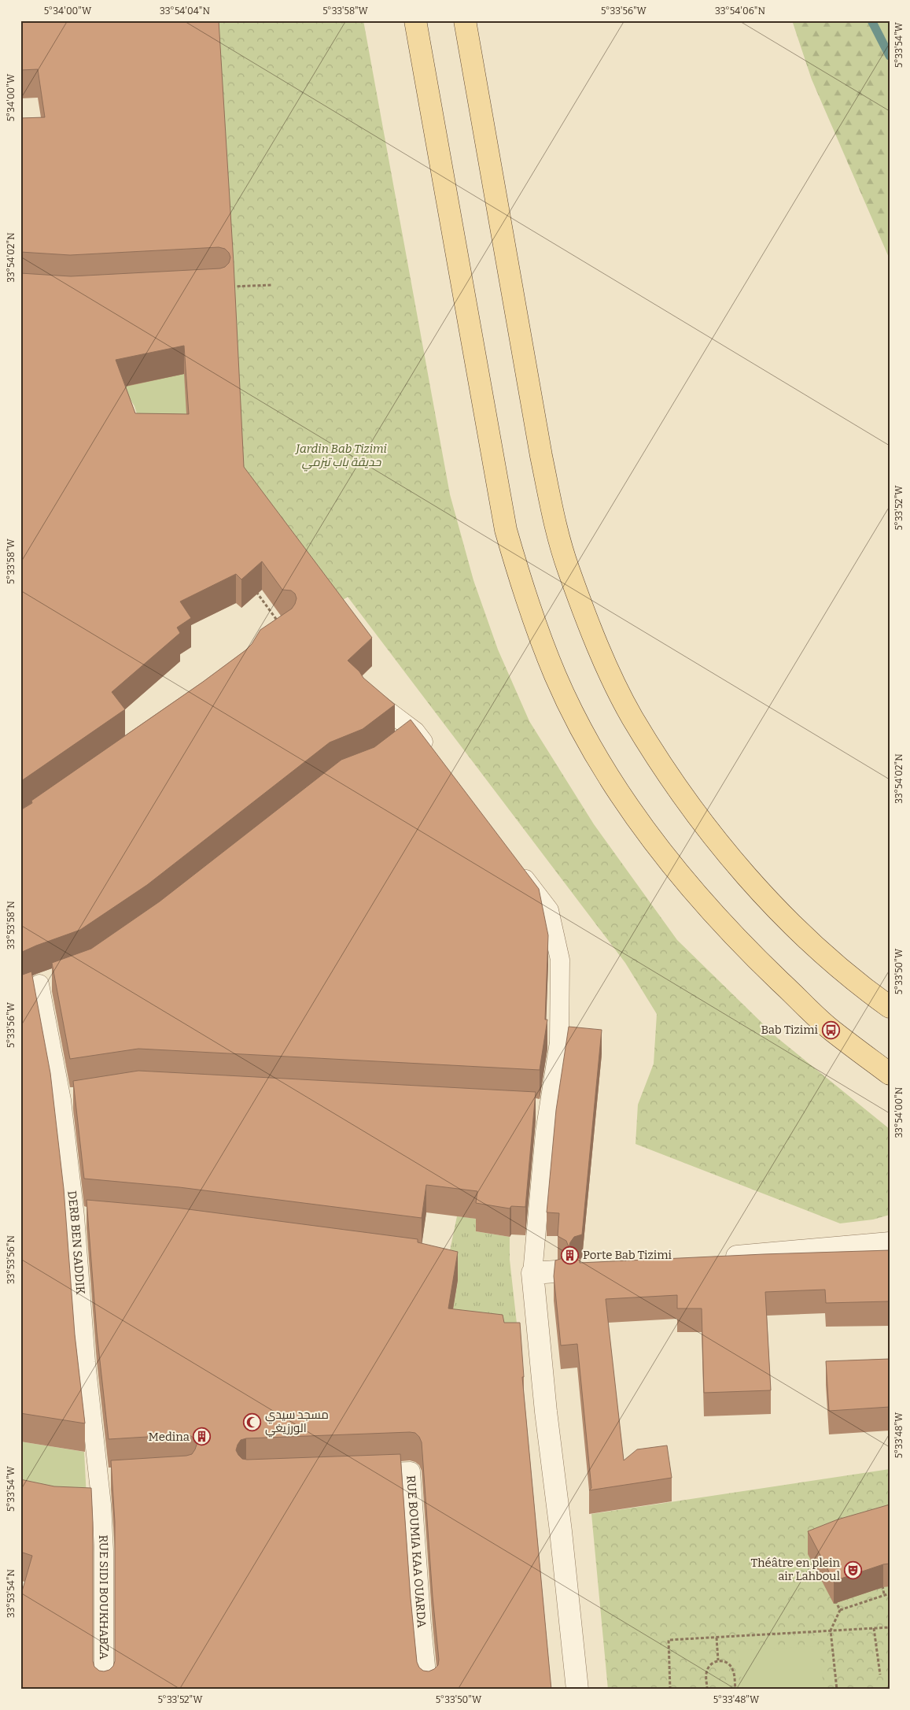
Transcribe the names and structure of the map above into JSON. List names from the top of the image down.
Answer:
{
  "streets": {
    "street": ["DERB BEN SADDIK", "RUE BOUMIA KAA OUARDA", "RUE SIDI BOUKHABZA"]
  },
  "crossings": [
    ["DERB BEN SADDIK", "RUE SIDI BOUKHABZA"]
  ],
  "parks": ["Jardin Bab Tizimi حديقة باب تيزمي"],
  "places": {
    "bus stop": ["Bab Tizimi"],
    "building": ["Porte Bab Tizimi", "Medina"],
    "mosque": ["مسجد سيدي الورزيغي"],
    "theatre": ["Théâtre en plein air Lahboul"]
  },
  "coordinates": [
    "5°34'00\"W",
    "33°54'04\"N",
    "5°33'58\"W",
    "5°33'56\"W",
    "33°54'06\"N",
    "5°33'54\"W",
    "33°54'02\"N",
    "5°33'52\"W",
    "33°53'58\"N",
    "5°33'50\"W",
    "33°54'00\"N",
    "33°53'56\"N",
    "5°33'48\"W",
    "33°53'54\"N"
  ]
}
